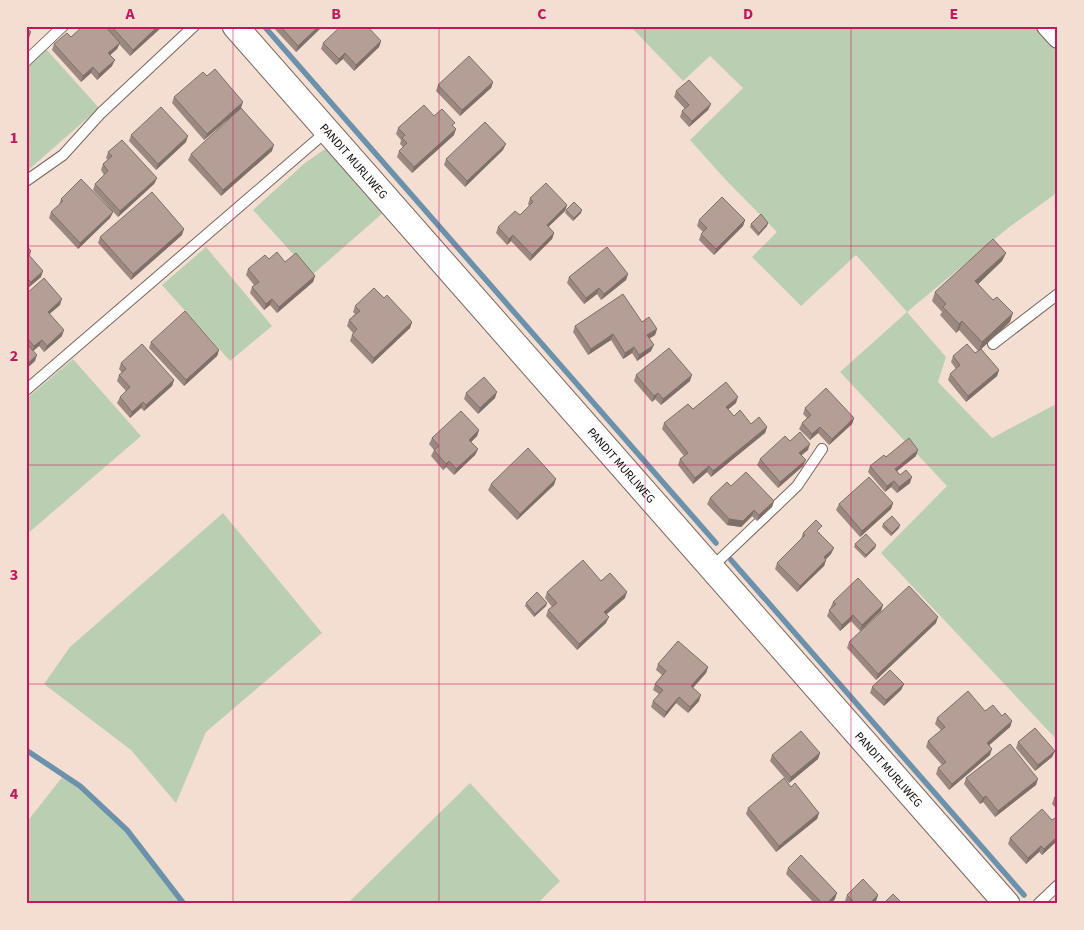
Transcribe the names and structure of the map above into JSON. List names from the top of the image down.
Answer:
{
  "streets": {
    "street": ["PANDIT MURLIWEG"]
  },
  "grid": {
    "columns": [
      "A",
      "B",
      "C",
      "D",
      "E"
    ],
    "rows": [
      "1",
      "2",
      "3",
      "4"
    ]
  }
}
